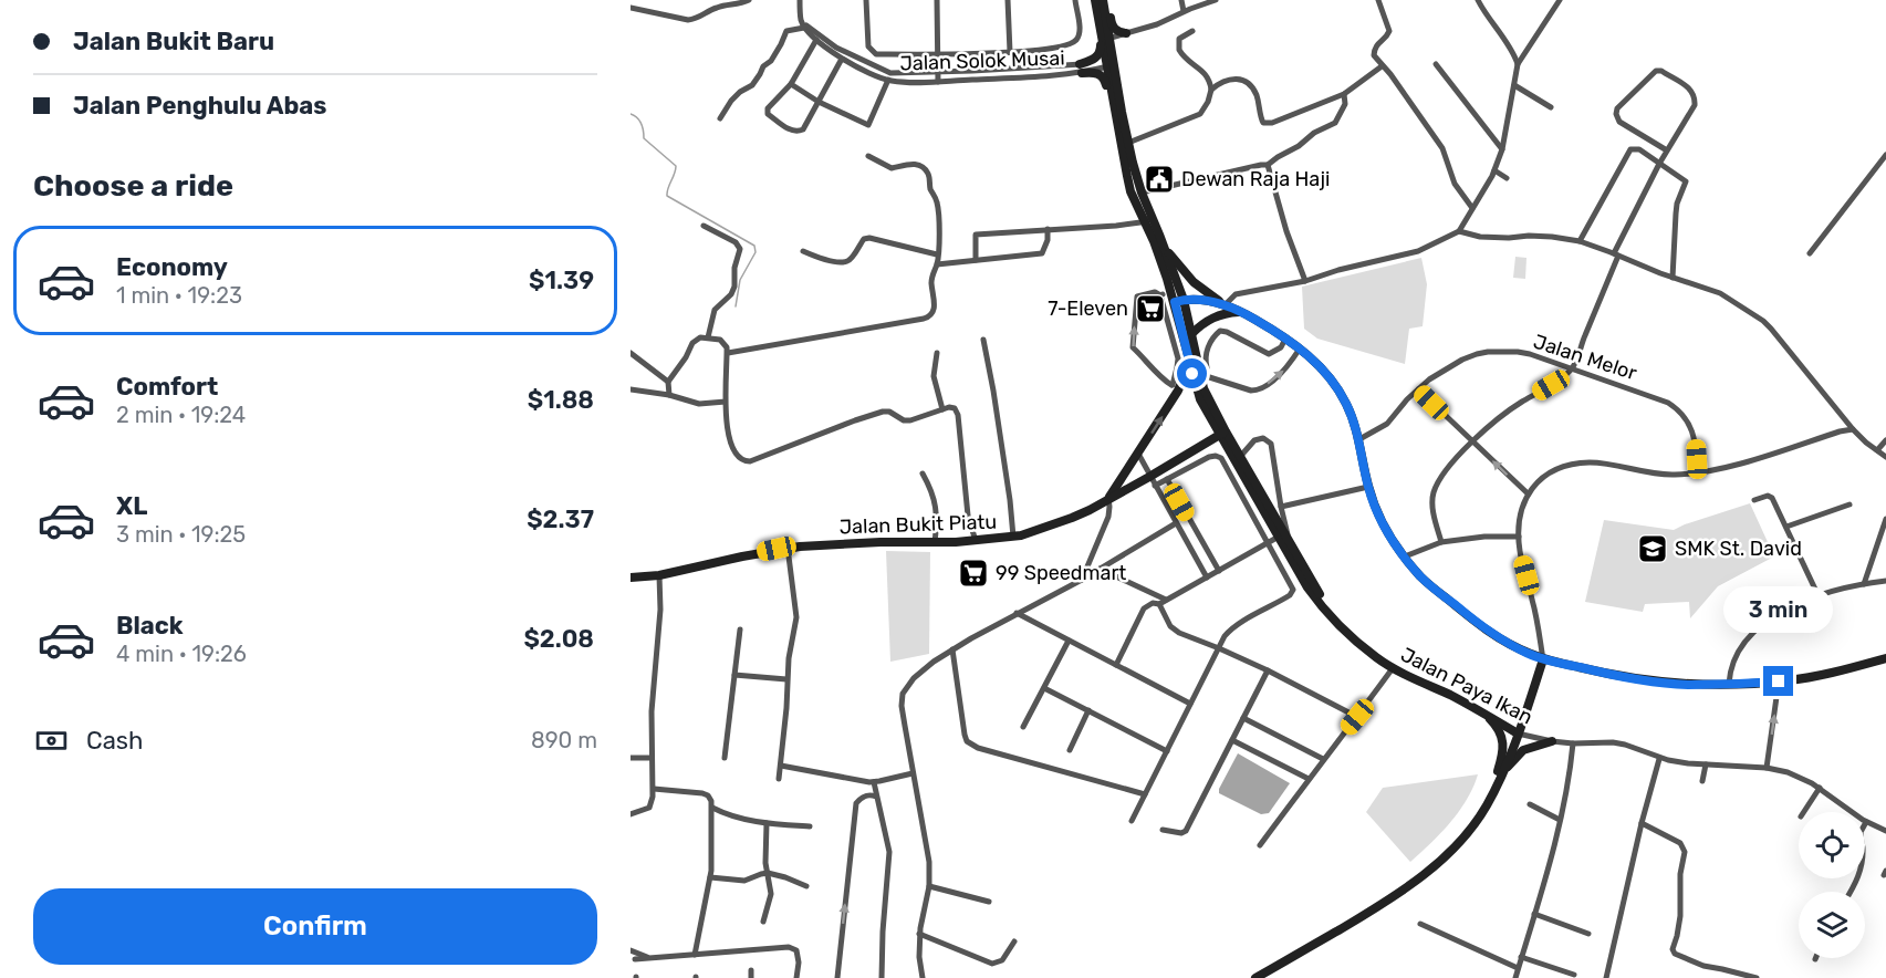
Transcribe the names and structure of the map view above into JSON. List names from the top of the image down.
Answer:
{
  "streets": {
    "main road": ["Jalan Bukit Piatu", "Jalan Paya Ikan"],
    "street": ["Jalan Solok Musai", "Jalan Melor"]
  },
  "places": {
    "public building": ["Dewan Raja Haji"],
    "supermarket": ["7-Eleven", "99 Speedmart"],
    "school or university": ["SMK St. David"]
  },
  "page": {
    "banner": ["Jalan Bukit Baru", "Jalan Penghulu Abas"],
    "heading": "Choose a ride",
    "list": [
      {
        "name": "Economy",
        "note": "1 min · 19:23",
        "value": "$1.39"
      },
      {
        "name": "Comfort",
        "note": "2 min · 19:24",
        "value": "$1.88"
      },
      {
        "name": "XL",
        "note": "3 min · 19:25",
        "value": "$2.37"
      },
      {
        "name": "Black",
        "note": "4 min · 19:26",
        "value": "$2.08"
      }
    ],
    "bubble": "3 min",
    "pay": ["Cash", "890 m"],
    "buttons": "Confirm"
  }
}
